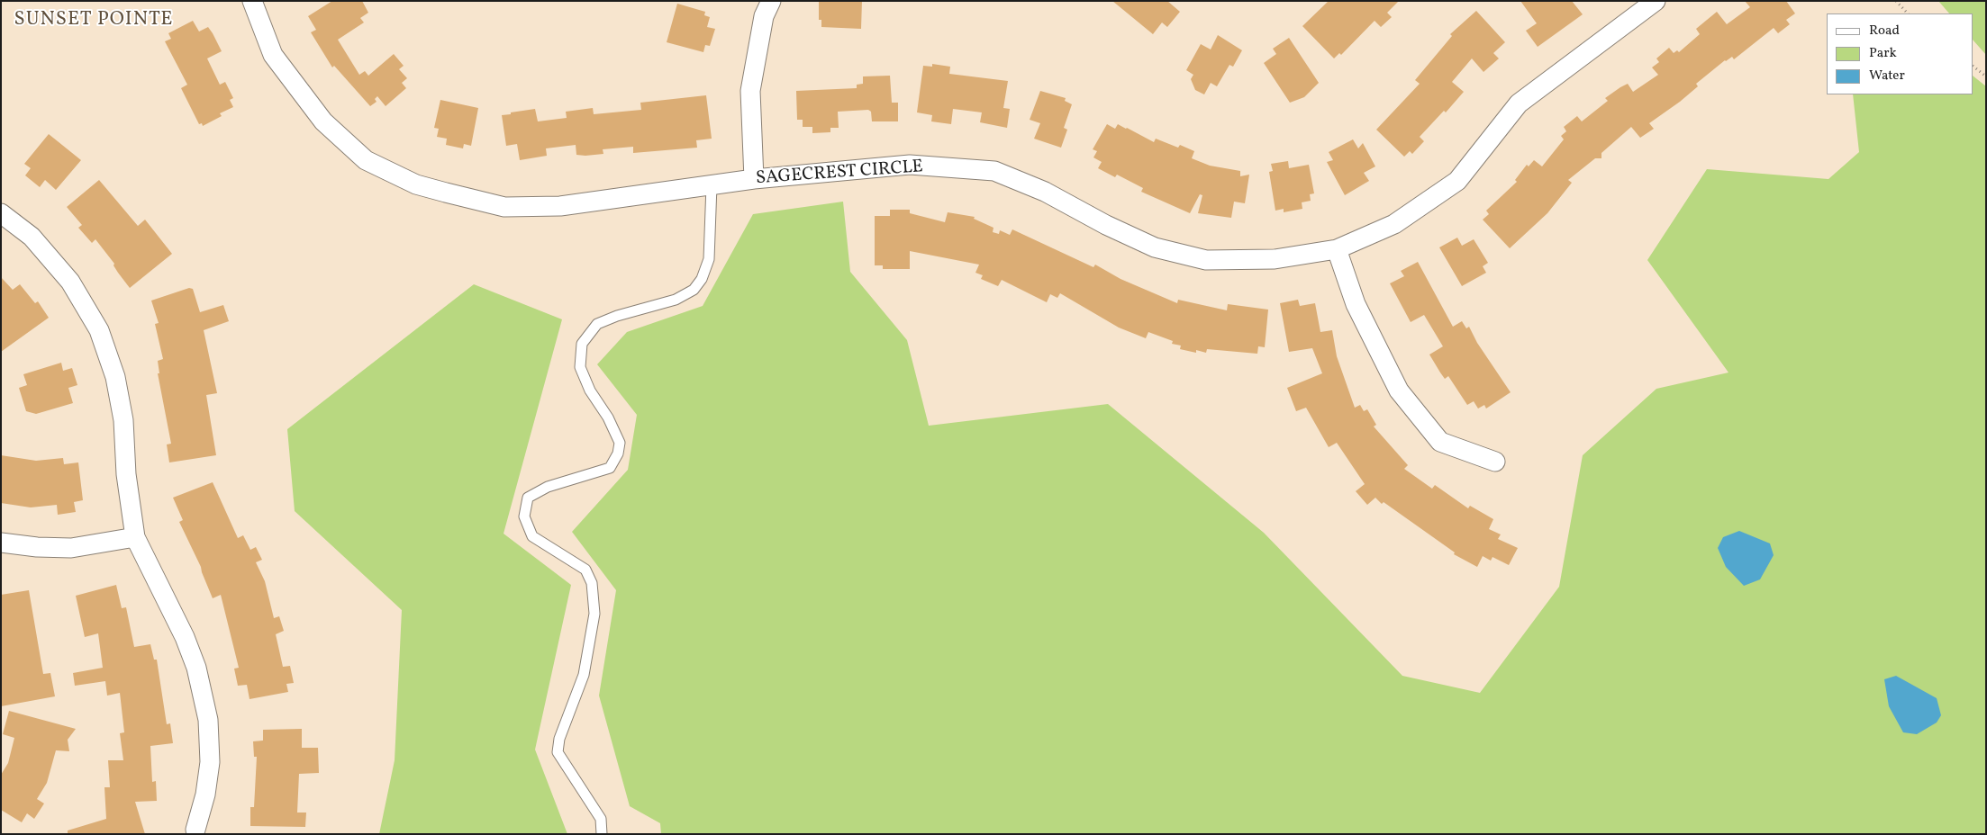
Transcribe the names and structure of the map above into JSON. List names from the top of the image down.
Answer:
{
  "streets": {
    "street": ["SAGECREST CIRCLE"]
  },
  "districts": ["SUNSET POINTE"],
  "legend": ["Road", "Park", "Water"]
}
